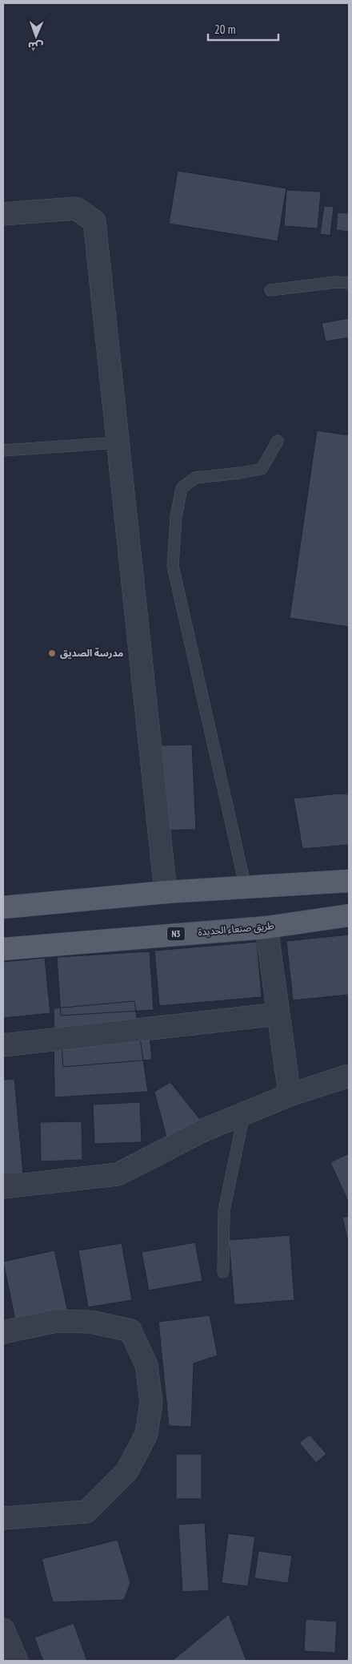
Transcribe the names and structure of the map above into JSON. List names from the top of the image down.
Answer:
{
  "streets": {
    "main road": ["طريق صنعاء الحديدة", "N3"]
  },
  "places": ["مدرسة الصديق"],
  "scale_bar": "20 m",
  "north": "bottom"
}
